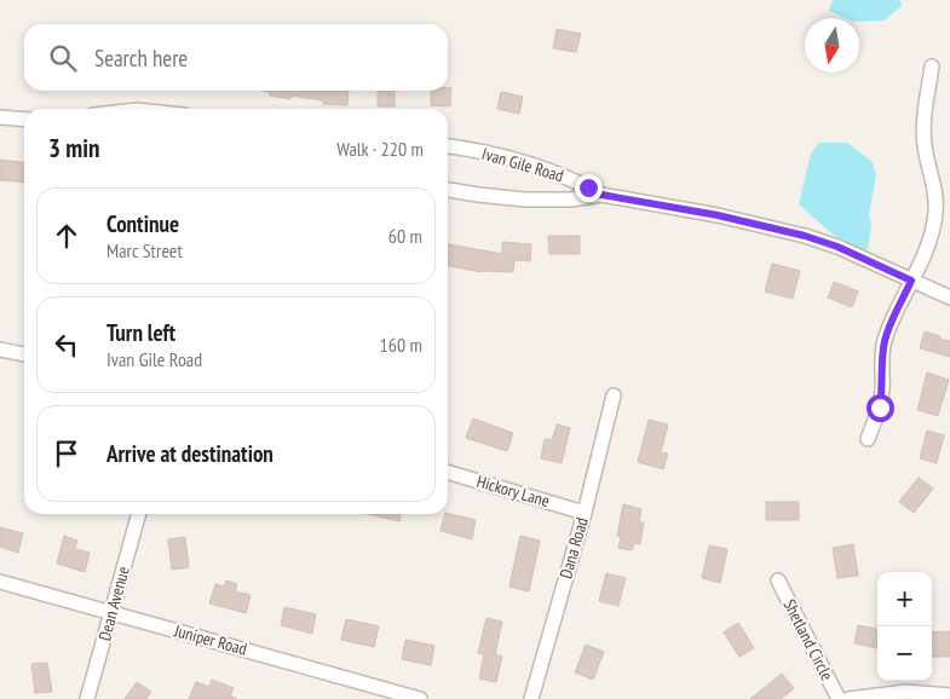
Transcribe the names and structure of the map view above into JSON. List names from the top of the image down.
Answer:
{
  "streets": {
    "street": [
      "Ivan Gile Road",
      "Hickory Lane",
      "Dana Road",
      "Dean Avenue",
      "Juniper Road",
      "Shetland Circle"
    ]
  },
  "crossings": [
    ["Hickory Lane", "Dana Road"],
    ["Dean Avenue", "Juniper Road"]
  ],
  "north": "bottom",
  "page": {
    "search": "Search here",
    "heading": ["3 min", "Walk · 220 m"],
    "list": [
      ["Continue", "Marc Street", "60 m"],
      ["Turn left", "Ivan Gile Road", "160 m"],
      "Arrive at destination"
    ],
    "map_buttons": ["+", "−"]
  }
}
